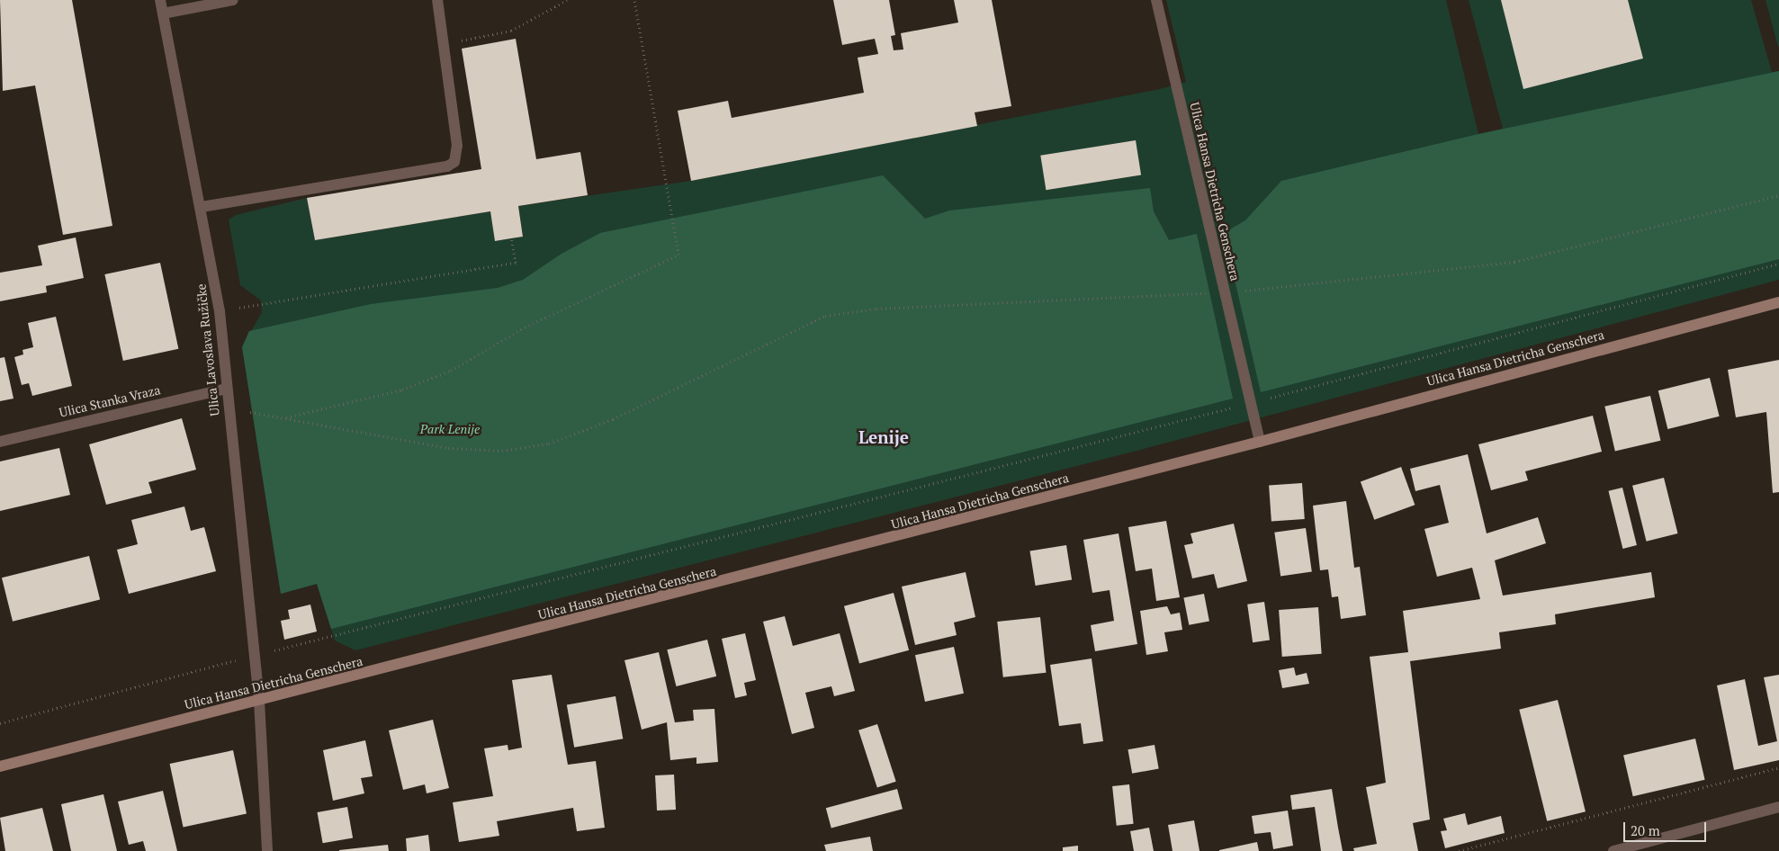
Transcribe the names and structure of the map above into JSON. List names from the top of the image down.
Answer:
{
  "streets": {
    "main road": ["Ulica Hansa Dietricha Genschera"],
    "street": ["Ulica Lavoslava Ružičke", "Ulica Stanka Vraza"]
  },
  "crossings": [
    ["Ulica Hansa Dietricha Genschera", "Ulica Lavoslava Ružičke"],
    ["Ulica Lavoslava Ružičke", "Ulica Stanka Vraza"]
  ],
  "districts": ["Lenije"],
  "parks": ["Park Lenije"],
  "scale_bar": "20 m"
}
